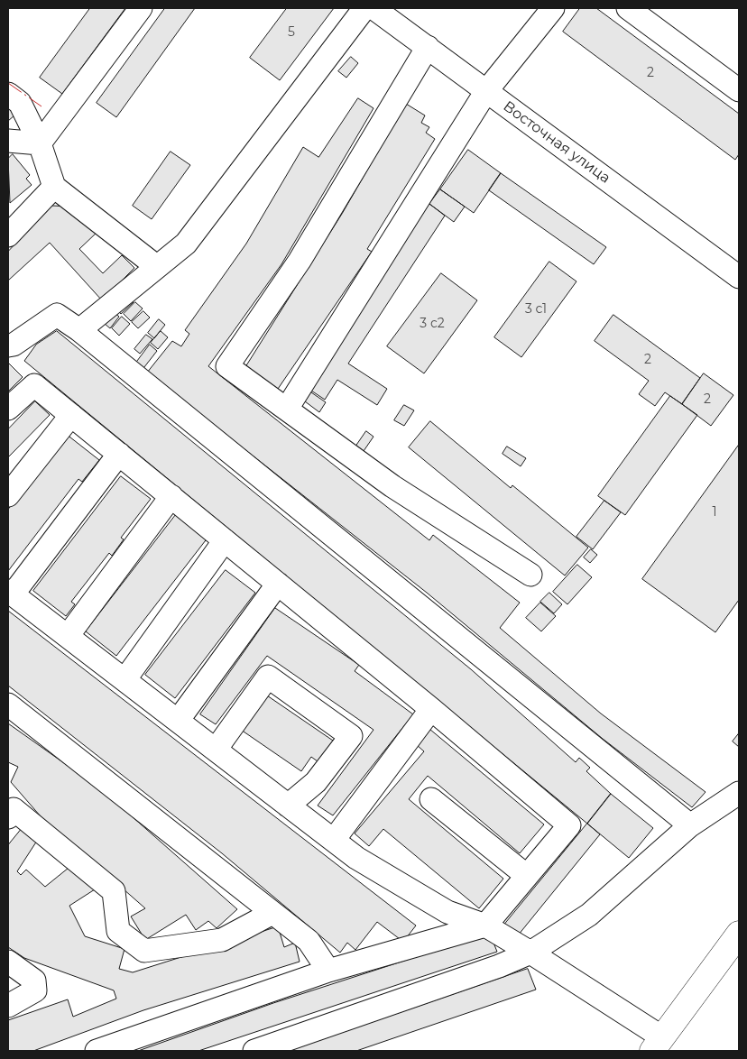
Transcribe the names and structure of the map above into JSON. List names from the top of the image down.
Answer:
{
  "streets": {
    "street": ["Восточная улица"]
  },
  "house_numbers": [
    "5",
    "2",
    "3 с1",
    "3 с2",
    "2",
    "2",
    "1"
  ]
}
